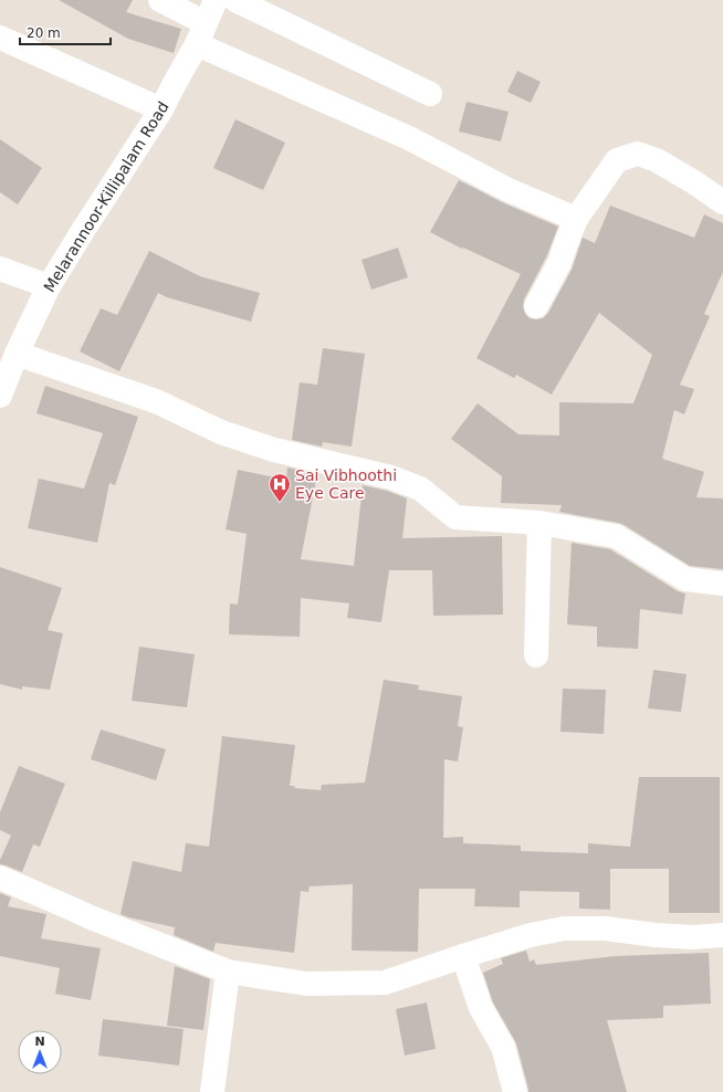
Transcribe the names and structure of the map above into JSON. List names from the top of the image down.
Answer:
{
  "streets": {
    "street": ["Melarannoor-Killipalam Road"]
  },
  "places": {
    "hospital": ["Sai Vibhoothi Eye Care"]
  },
  "scale_bar": "20 m",
  "north": "top"
}
